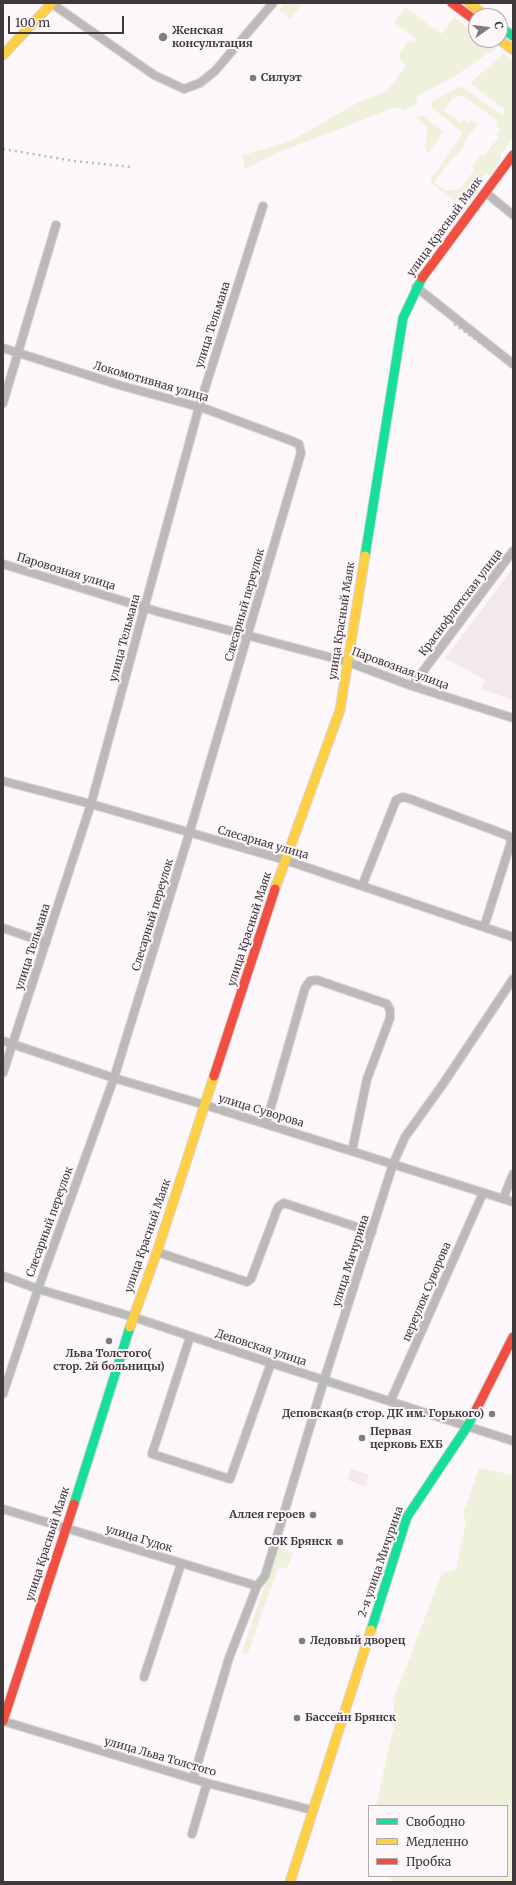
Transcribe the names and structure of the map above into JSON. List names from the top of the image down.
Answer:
{
  "streets": {
    "main road": ["улица Красный Маяк", "2-я улица Мичурина"],
    "street": [
      "улица Тельмана",
      "Локомотивная улица",
      "Паровозная улица",
      "Краснофлотская улица",
      "Слесарный переулок",
      "Слесарная улица",
      "улица Суворова",
      "улица Мичурина",
      "переулок Суворова",
      "Деповская улица",
      "улица Гудок",
      "улица Льва Толстого"
    ]
  },
  "crossings": [
    ["улица Красный Маяк", "Паровозная улица"],
    ["улица Красный Маяк", "Слесарная улица"],
    ["улица Красный Маяк", "улица Суворова"],
    ["улица Красный Маяк", "Деповская улица"],
    ["улица Красный Маяк", "улица Гудок"],
    ["улица Красный Маяк", "улица Льва Толстого"],
    ["улица Тельмана", "Локомотивная улица"],
    ["улица Тельмана", "Паровозная улица"],
    ["улица Тельмана", "Слесарная улица"],
    ["улица Тельмана", "улица Суворова"],
    ["Локомотивная улица", "Слесарный переулок"],
    ["Паровозная улица", "Краснофлотская улица"],
    ["Паровозная улица", "Слесарный переулок"],
    ["Слесарный переулок", "Слесарная улица"],
    ["Слесарный переулок", "улица Суворова"],
    ["Слесарный переулок", "Деповская улица"],
    ["улица Суворова", "улица Мичурина"],
    ["улица Суворова", "переулок Суворова"],
    ["улица Мичурина", "Деповская улица"],
    ["улица Мичурина", "улица Гудок"],
    ["переулок Суворова", "Деповская улица"],
    ["Деповская улица", "2-я улица Мичурина"],
    ["2-я улица Мичурина", "улица Льва Толстого"]
  ],
  "places": [
    "Женская консультация",
    "Силуэт",
    "Льва Толстого( стор. 2й больницы)",
    "Деповская(в стор. ДК им. Горького)",
    "Первая церковь ЕХБ",
    "Аллея героев",
    "СОК Брянск",
    "Ледовый дворец",
    "Бассейн Брянск"
  ],
  "legend": ["Свободно", "Медленно", "Пробка"],
  "scale_bar": "100 m",
  "north": "right"
}
